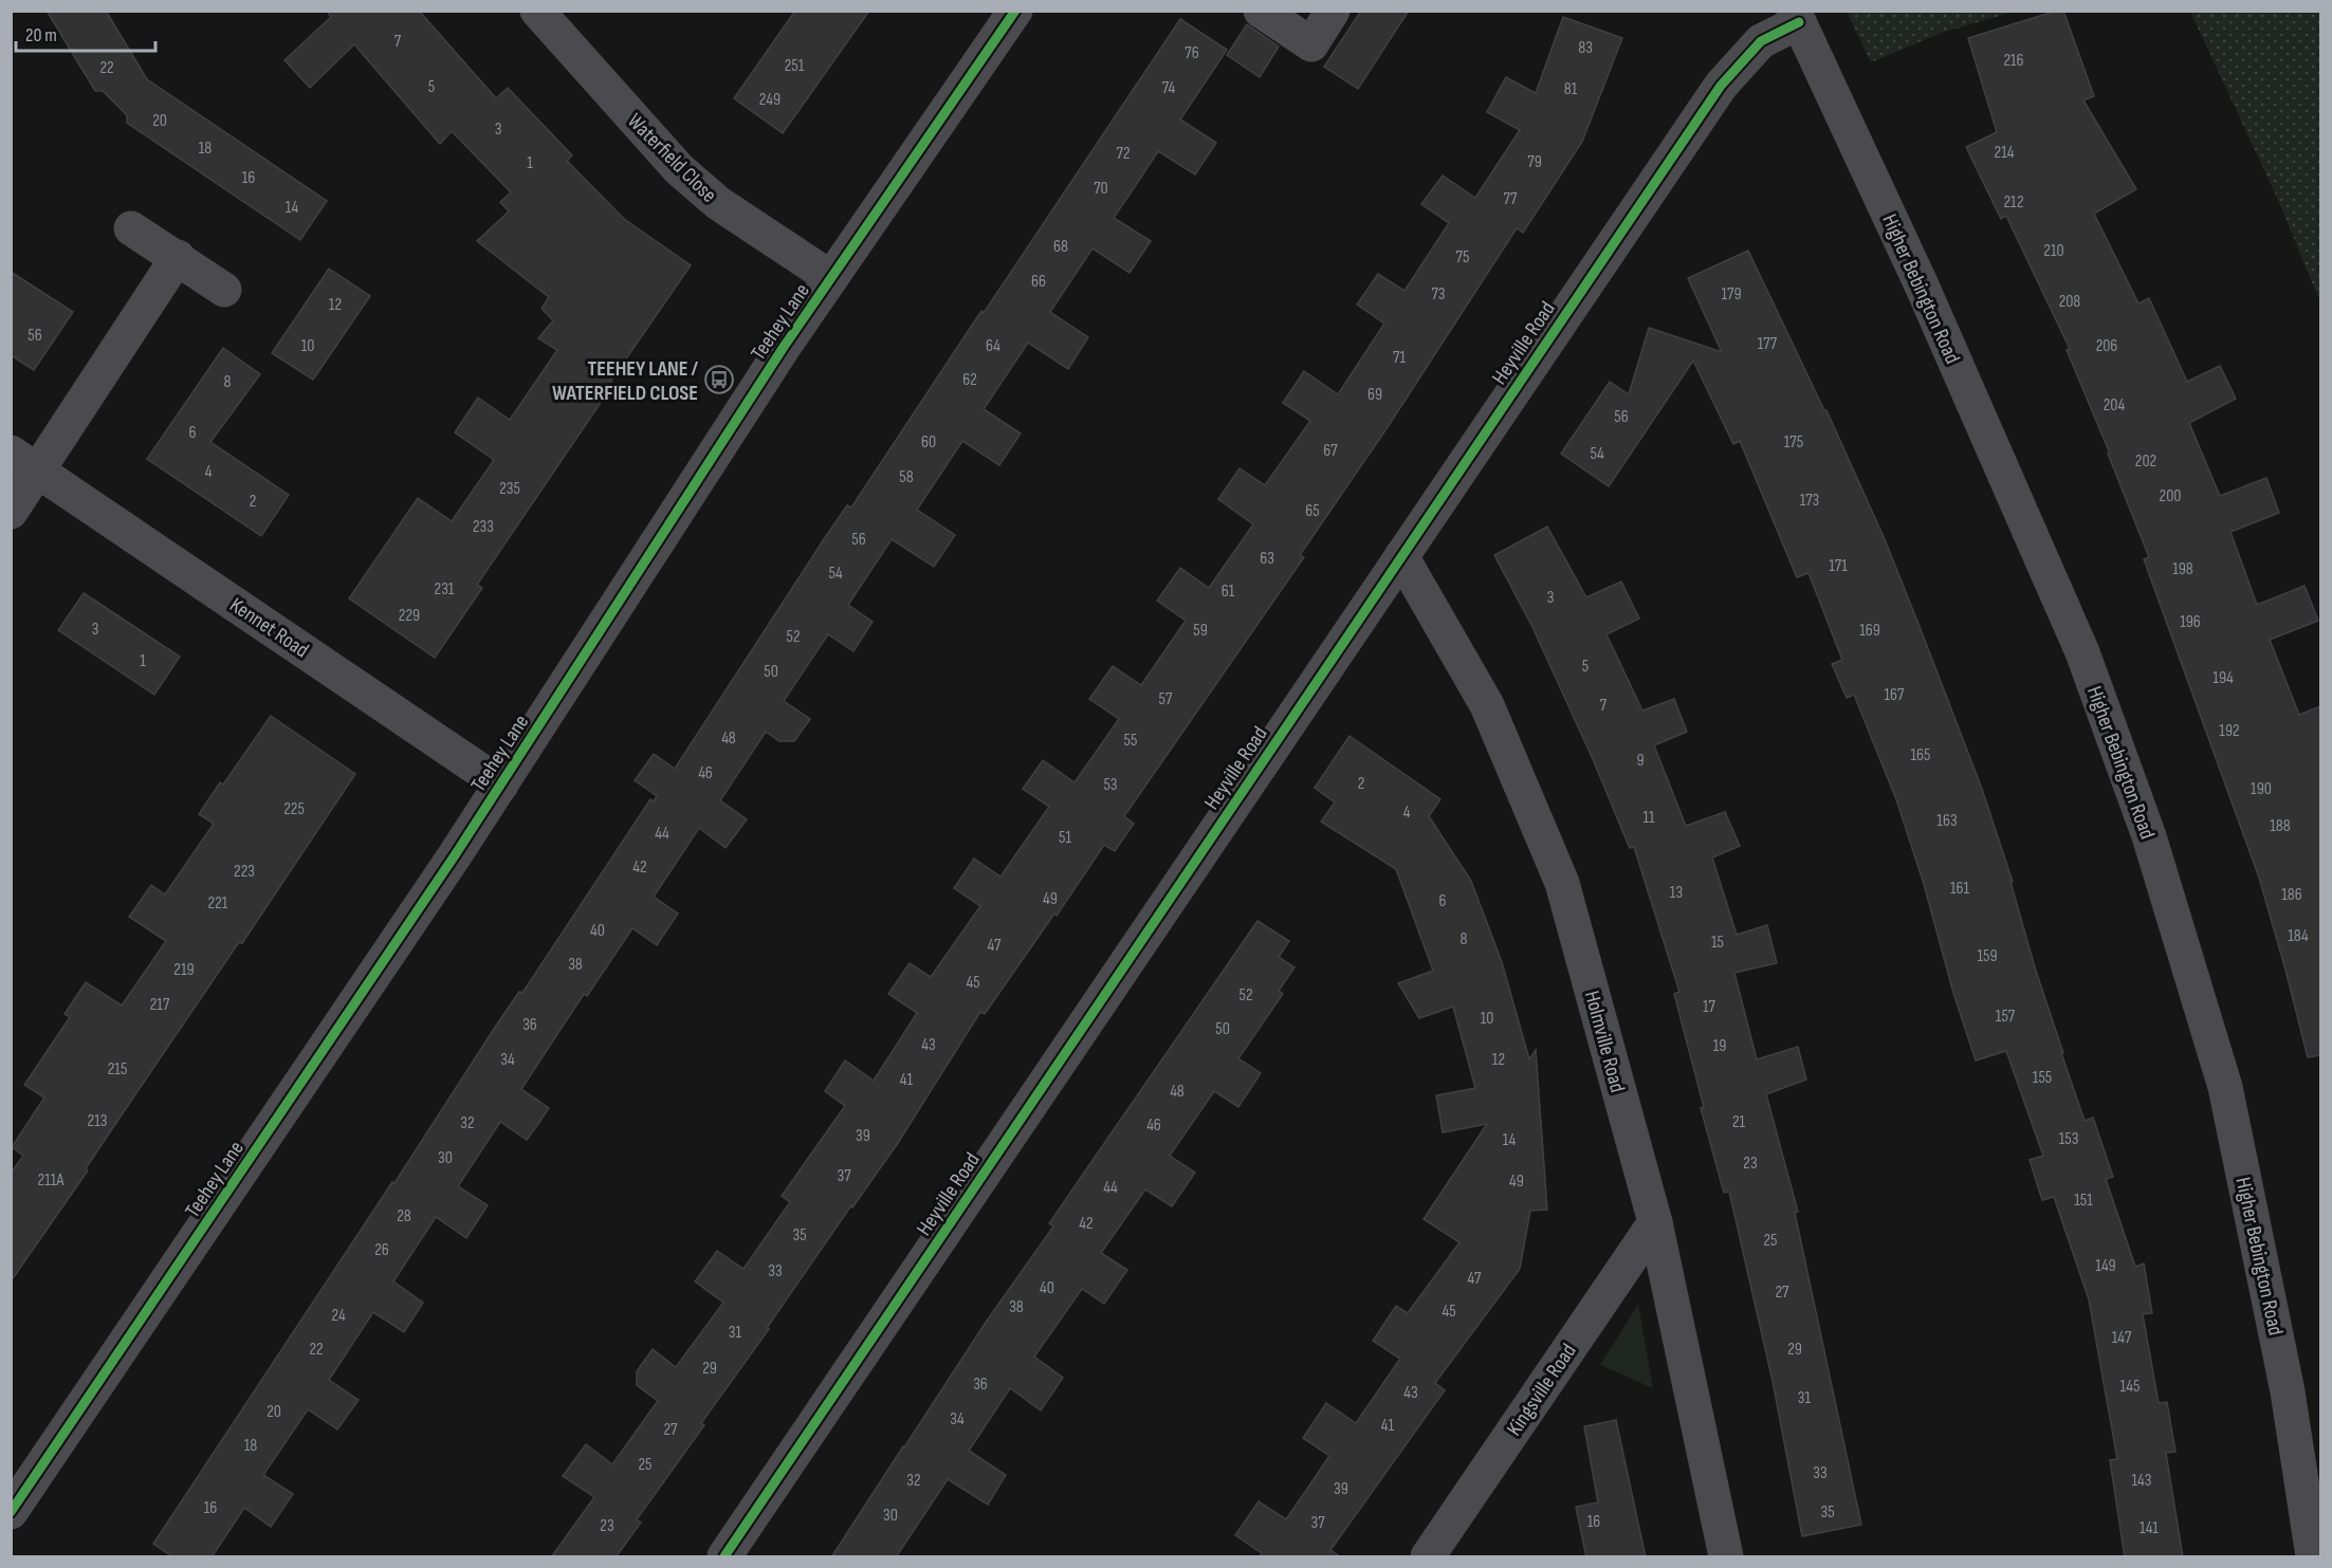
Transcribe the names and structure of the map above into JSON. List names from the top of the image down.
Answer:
{
  "streets": {
    "street": [
      "Waterfield Close",
      "Higher Bebington Road",
      "Teehey Lane",
      "Heyville Road",
      "Kennet Road",
      "Holmville Road",
      "Kingsville Road"
    ]
  },
  "crossings": [
    ["Waterfield Close", "Teehey Lane"],
    ["Higher Bebington Road", "Heyville Road"],
    ["Teehey Lane", "Kennet Road"],
    ["Heyville Road", "Holmville Road"],
    ["Holmville Road", "Kingsville Road"]
  ],
  "places": {
    "bus stop": ["TEEHEY LANE / WATERFIELD CLOSE"]
  },
  "house_numbers": [
    "7",
    "83",
    "76",
    "216",
    "251",
    "22",
    "5",
    "74",
    "81",
    "249",
    "20",
    "3",
    "18",
    "214",
    "72",
    "79",
    "1",
    "16",
    "70",
    "77",
    "212",
    "14",
    "68",
    "210",
    "75",
    "66",
    "73",
    "179",
    "208",
    "12",
    "56",
    "177",
    "10",
    "64",
    "206",
    "71",
    "62",
    "8",
    "69",
    "204",
    "56",
    "6",
    "60",
    "175",
    "67",
    "54",
    "202",
    "4",
    "58",
    "235",
    "200",
    "173",
    "2",
    "65",
    "233",
    "56",
    "63",
    "171",
    "198",
    "54",
    "231",
    "61",
    "3",
    "229",
    "196",
    "3",
    "59",
    "169",
    "52",
    "1",
    "5",
    "50",
    "194",
    "167",
    "57",
    "7",
    "192",
    "48",
    "55",
    "165",
    "9",
    "46",
    "2",
    "53",
    "190",
    "225",
    "4",
    "11",
    "163",
    "188",
    "44",
    "51",
    "42",
    "223",
    "161",
    "13",
    "186",
    "49",
    "6",
    "221",
    "40",
    "184",
    "8",
    "15",
    "47",
    "159",
    "38",
    "219",
    "45",
    "52",
    "217",
    "17",
    "157",
    "10",
    "36",
    "50",
    "43",
    "19",
    "34",
    "12",
    "215",
    "155",
    "41",
    "48",
    "213",
    "21",
    "32",
    "46",
    "39",
    "153",
    "14",
    "30",
    "23",
    "37",
    "211A",
    "49",
    "44",
    "151",
    "28",
    "42",
    "35",
    "25",
    "26",
    "149",
    "33",
    "47",
    "40",
    "27",
    "38",
    "45",
    "24",
    "31",
    "147",
    "22",
    "29",
    "29",
    "36",
    "145",
    "43",
    "31",
    "20",
    "34",
    "41",
    "27",
    "18",
    "25",
    "33",
    "32",
    "143",
    "39",
    "16",
    "35",
    "30",
    "16",
    "37",
    "23",
    "141"
  ],
  "scale_bar": "20 m"
}
